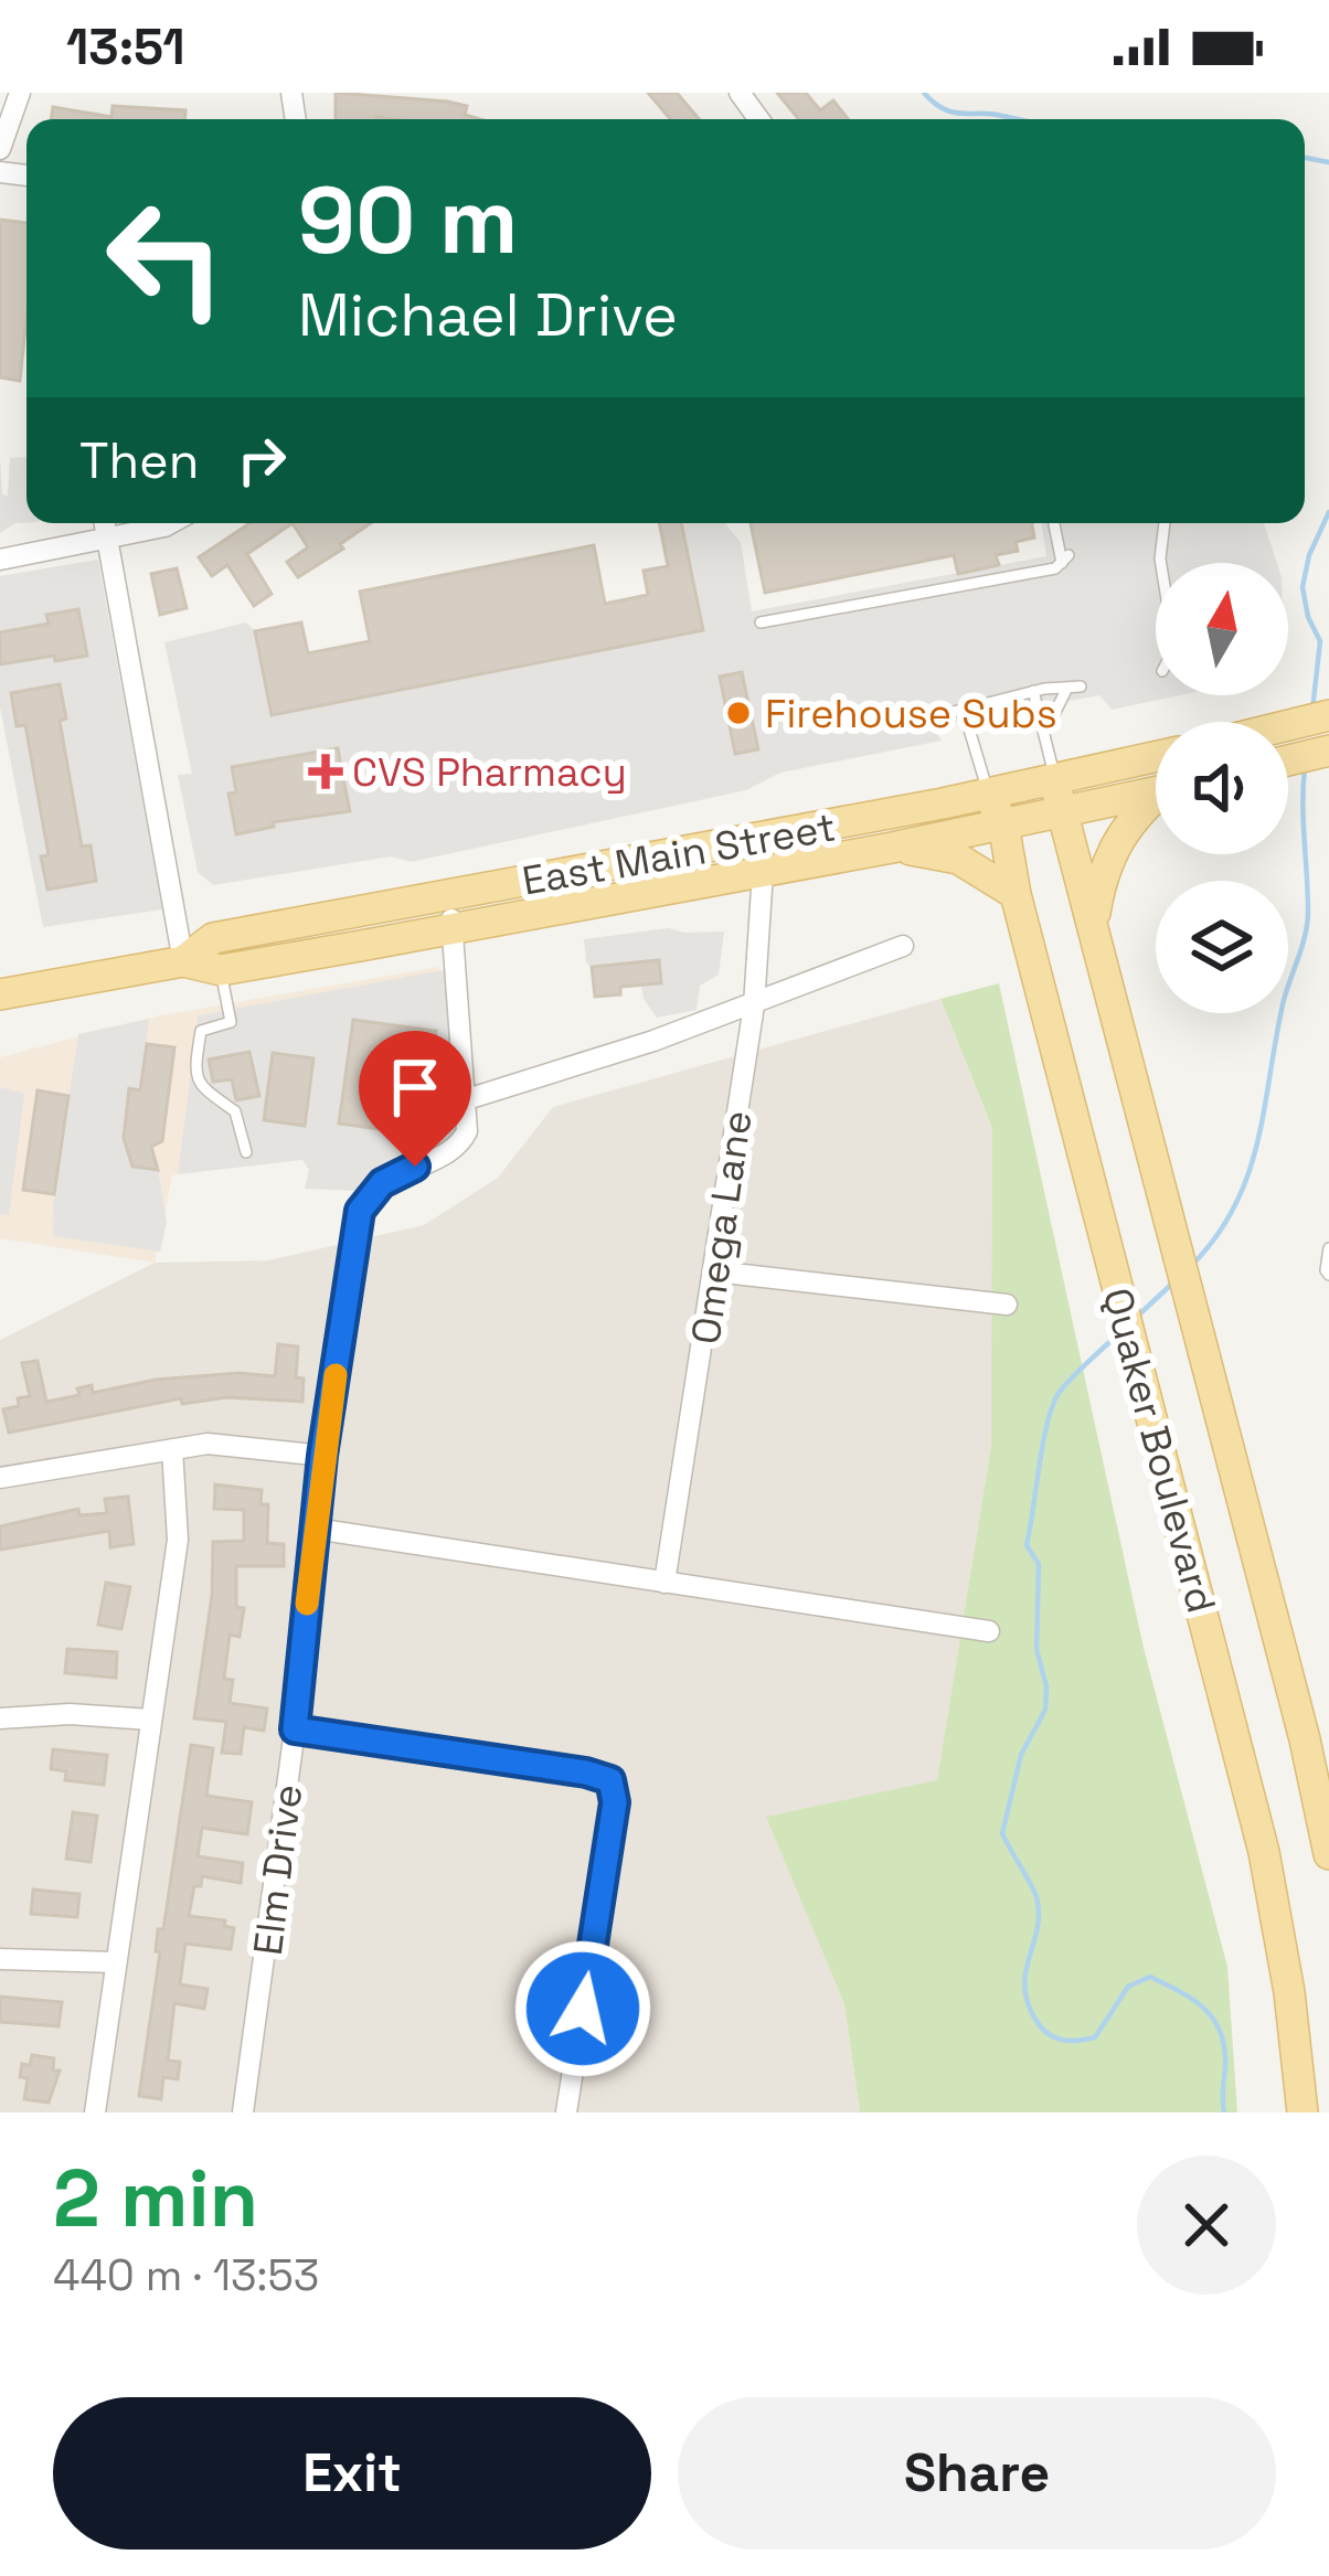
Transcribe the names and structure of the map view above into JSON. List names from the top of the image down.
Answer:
{
  "streets": {
    "main road": ["East Main Street", "Quaker Boulevard"],
    "street": ["Omega Lane", "Elm Drive"]
  },
  "crossings": [
    ["East Main Street", "Omega Lane"],
    ["East Main Street", "Quaker Boulevard"]
  ],
  "places": {
    "other": ["Firehouse Subs"],
    "health": ["CVS Pharmacy"]
  },
  "north": "top",
  "page": {
    "status": "13:51",
    "turn": ["90 m", "Michael Drive"],
    "then": "Then",
    "heading": ["2 min", "440 m · 13:53"],
    "buttons": ["Exit", "Share"]
  }
}
